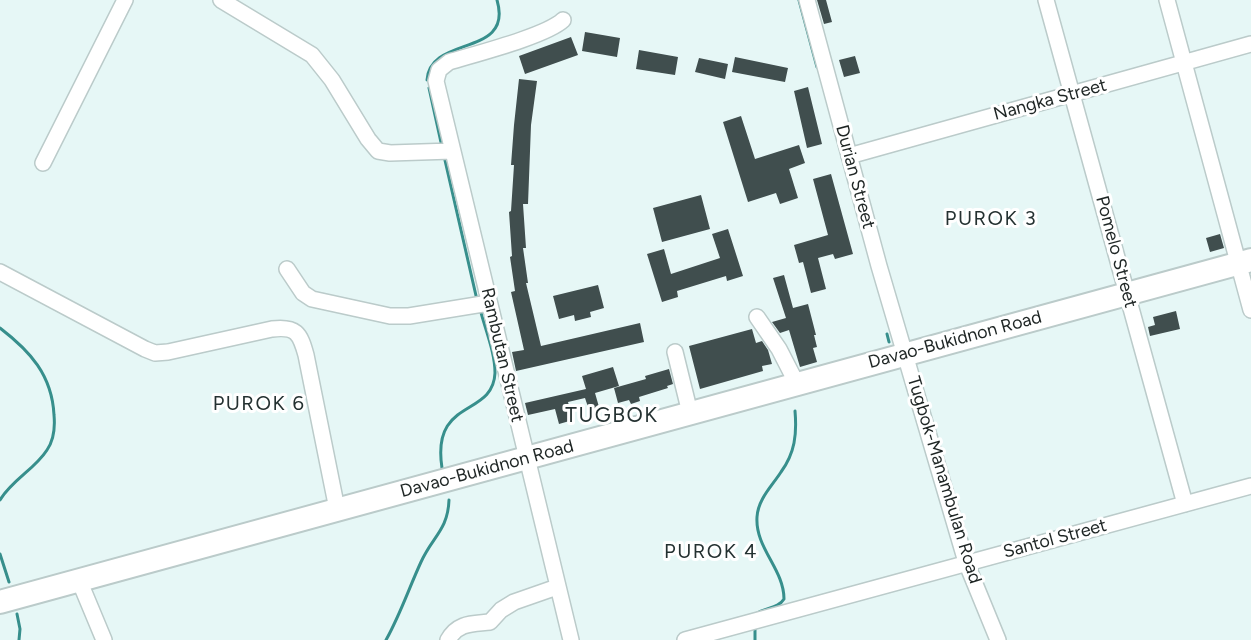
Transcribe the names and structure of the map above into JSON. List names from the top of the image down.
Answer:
{
  "streets": {
    "highway": ["Davao-Bukidnon Road"],
    "street": [
      "Nangka Street",
      "Durian Street",
      "Pomelo Street",
      "Rambutan Street",
      "Tugbok-Manambulan Road",
      "Santol Street"
    ]
  },
  "crossings": [
    ["Nangka Street", "Durian Street"],
    ["Nangka Street", "Pomelo Street"],
    ["Durian Street", "Davao-Bukidnon Road"],
    ["Durian Street", "Tugbok-Manambulan Road"],
    ["Pomelo Street", "Davao-Bukidnon Road"],
    ["Pomelo Street", "Santol Street"],
    ["Davao-Bukidnon Road", "Rambutan Street"],
    ["Davao-Bukidnon Road", "Tugbok-Manambulan Road"],
    ["Tugbok-Manambulan Road", "Santol Street"]
  ],
  "districts": [
    "PUROK 3",
    "PUROK 6",
    "TUGBOK",
    "PUROK 4"
  ]
}
